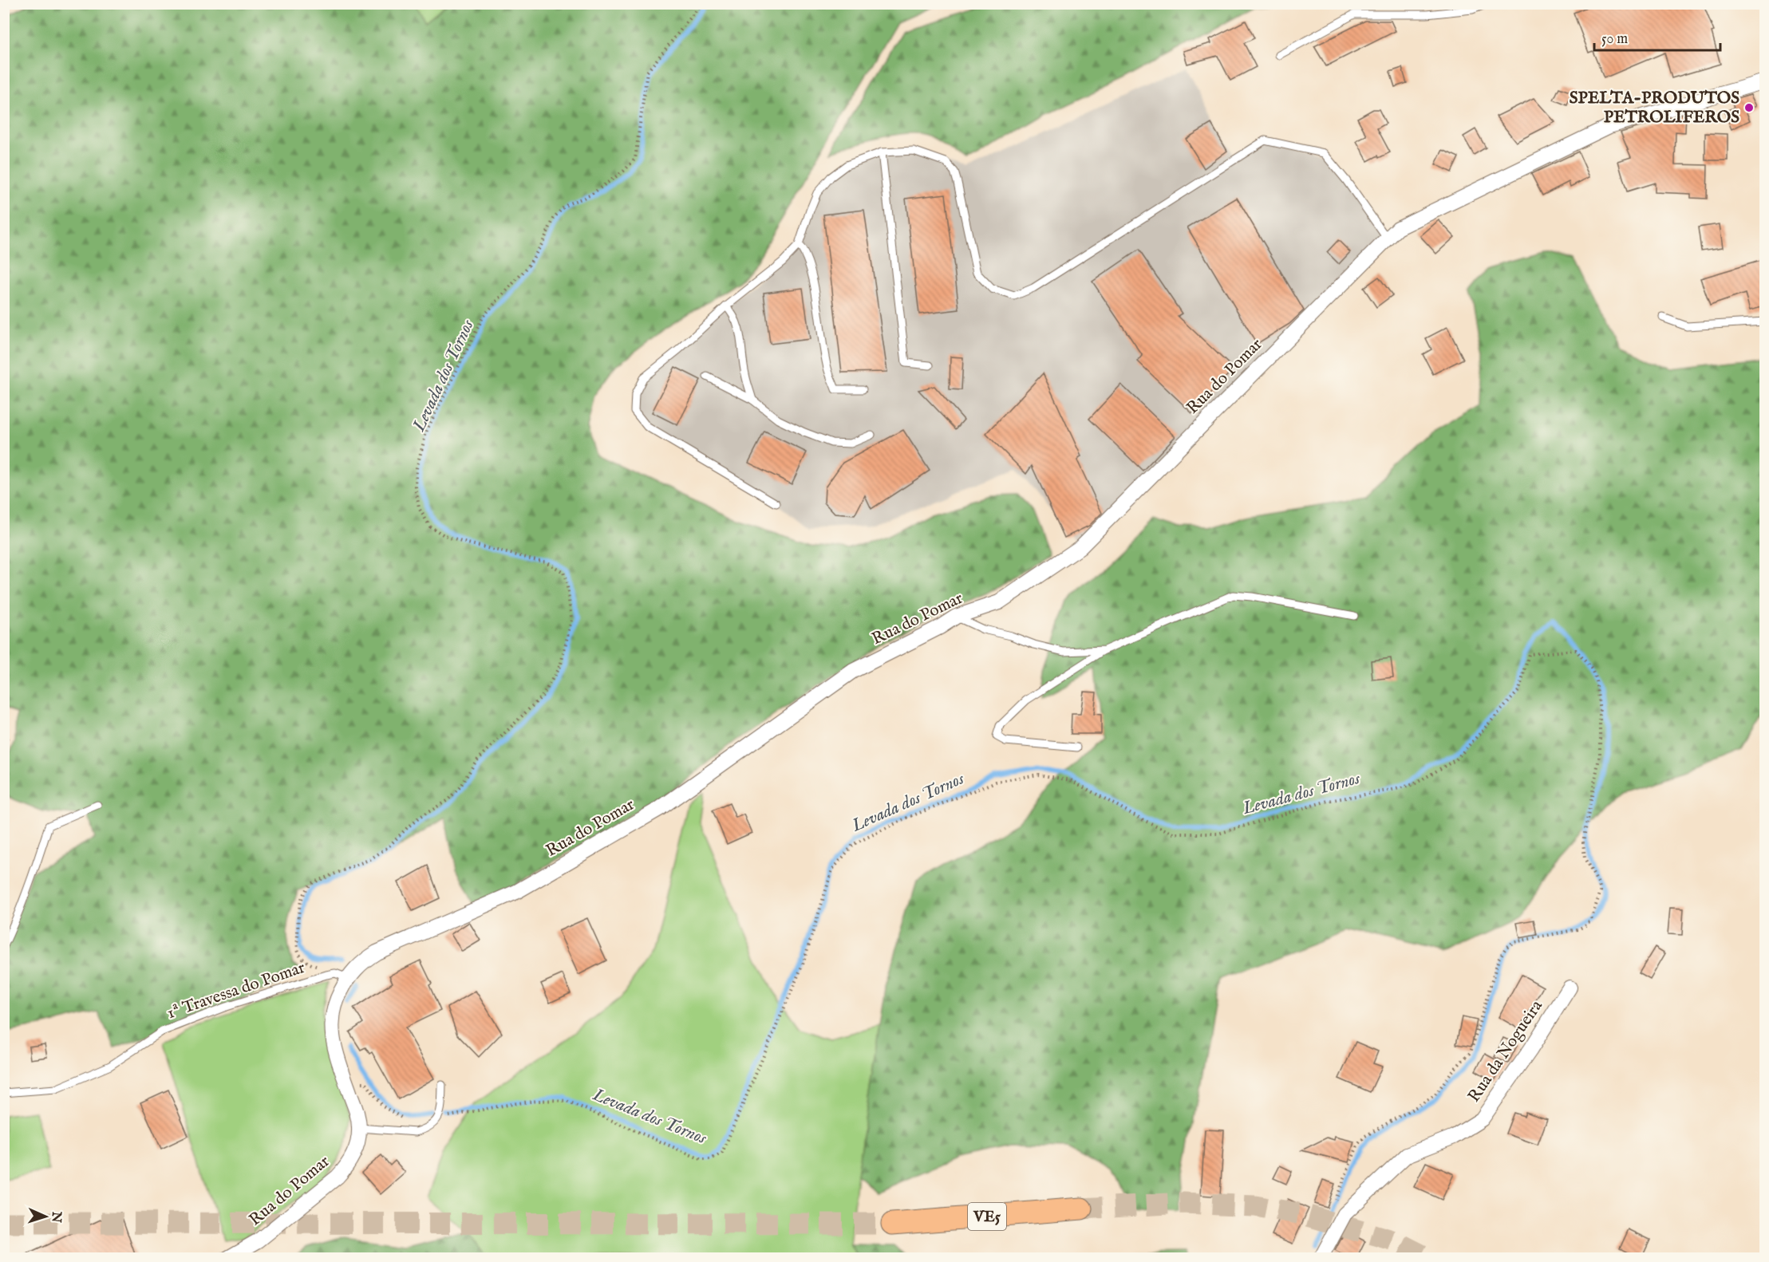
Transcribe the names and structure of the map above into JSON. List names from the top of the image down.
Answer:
{
  "streets": {
    "main road": ["VE5"],
    "street": ["Rua do Pomar", "Rua da Nogueira"],
    "lane": ["1ª Travessa do Pomar"]
  },
  "crossings": [
    ["Rua do Pomar", "1ª Travessa do Pomar"]
  ],
  "water": ["Levada dos Tornos"],
  "places": ["SPELTA-PRODUTOS PETROLIFEROS"],
  "scale_bar": "50 m",
  "north": "right"
}
